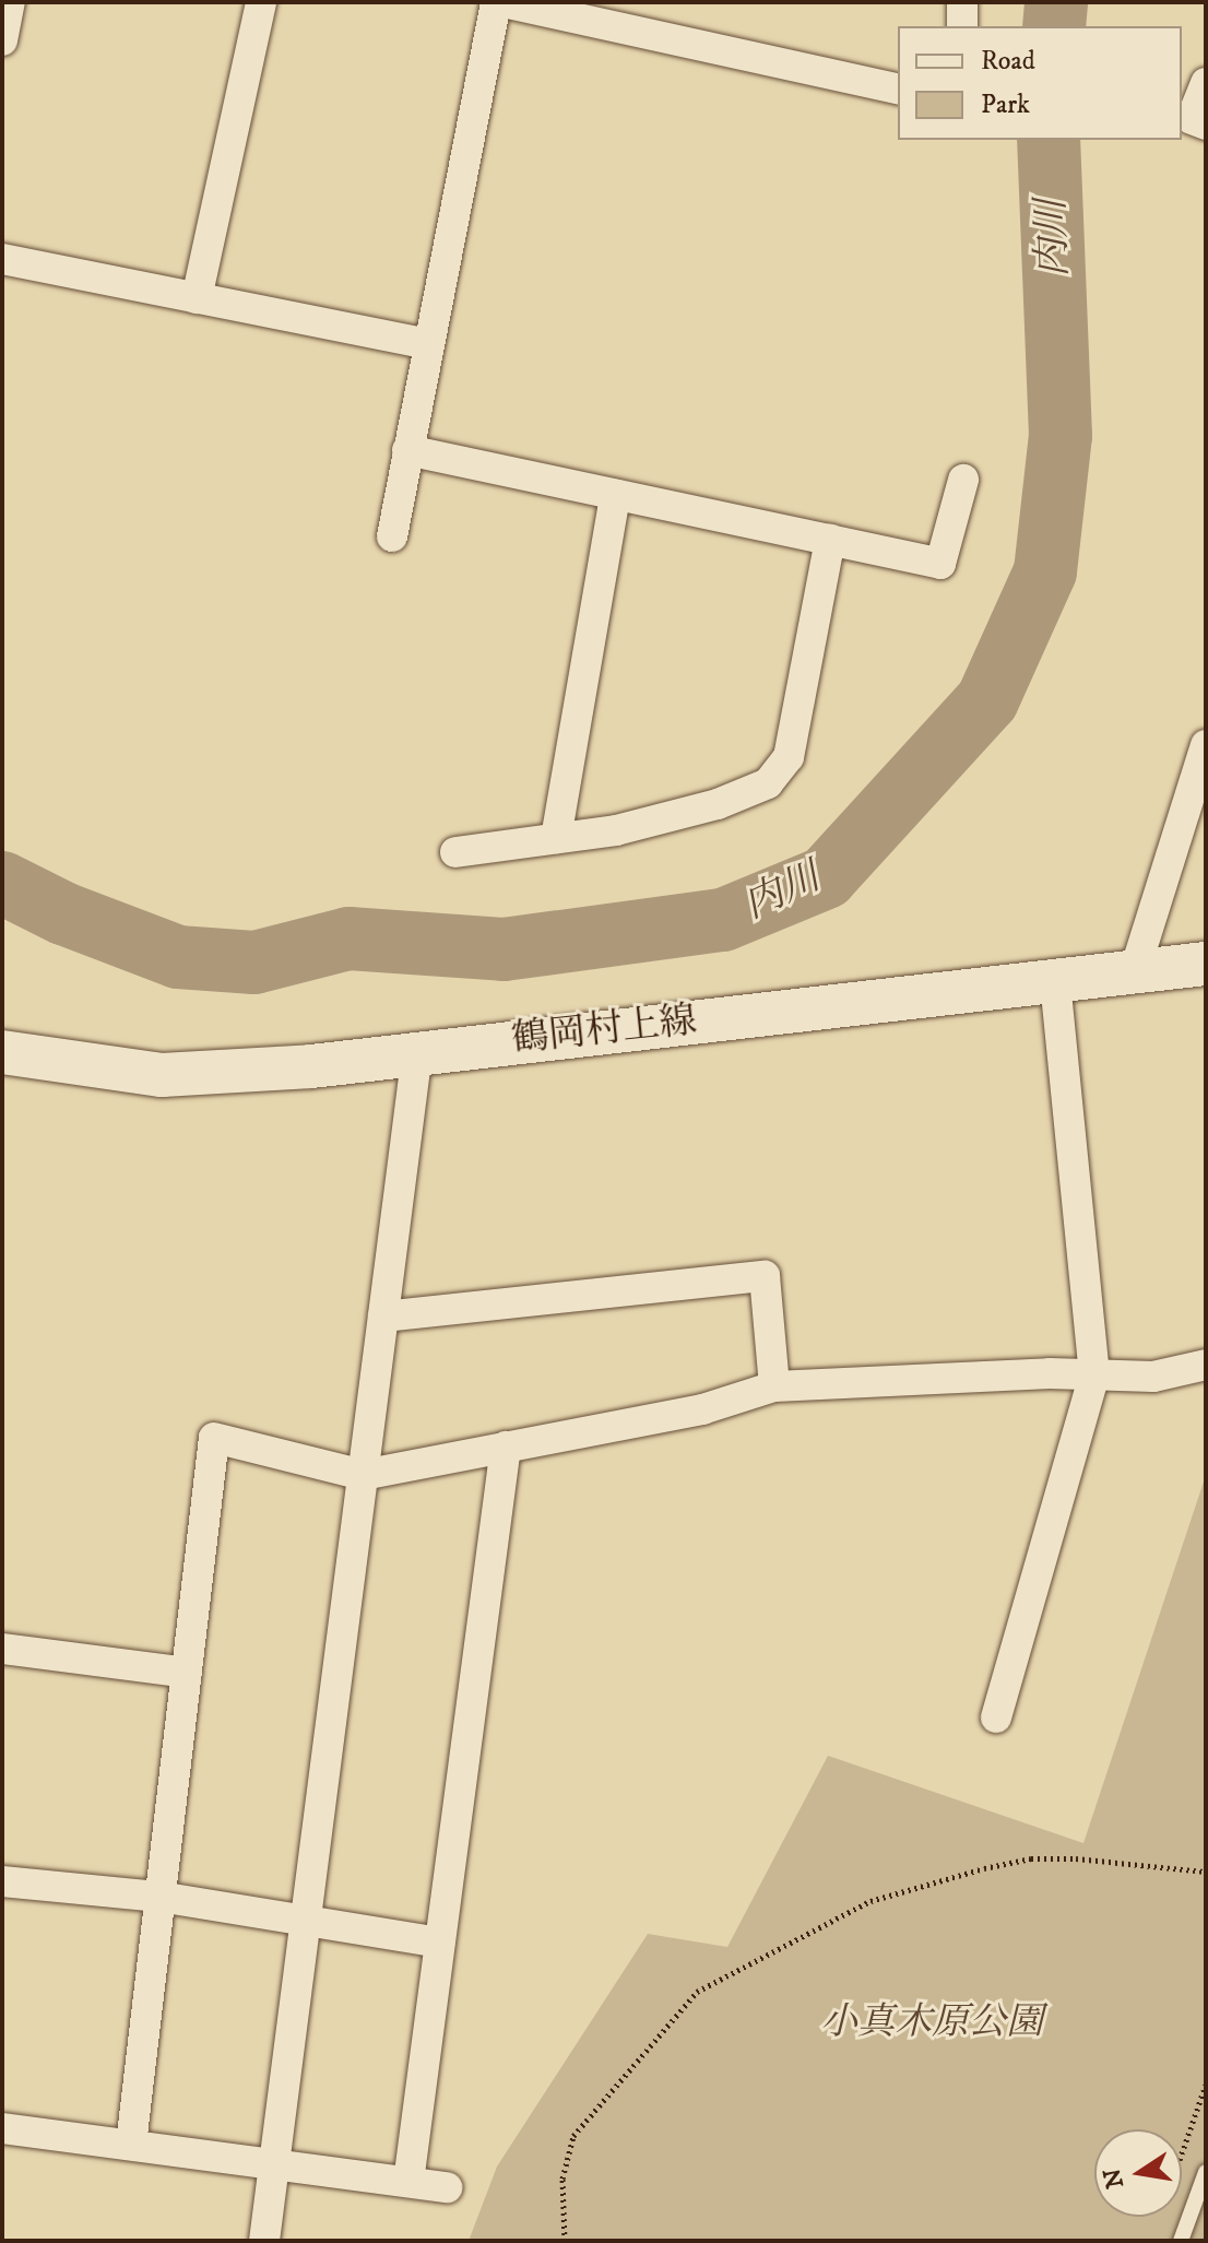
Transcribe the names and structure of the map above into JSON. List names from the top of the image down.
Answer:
{
  "streets": {
    "main road": ["鶴岡村上線"]
  },
  "water": ["内川"],
  "parks": ["小真木原公園"],
  "legend": ["Road", "Park"],
  "north": "left"
}
